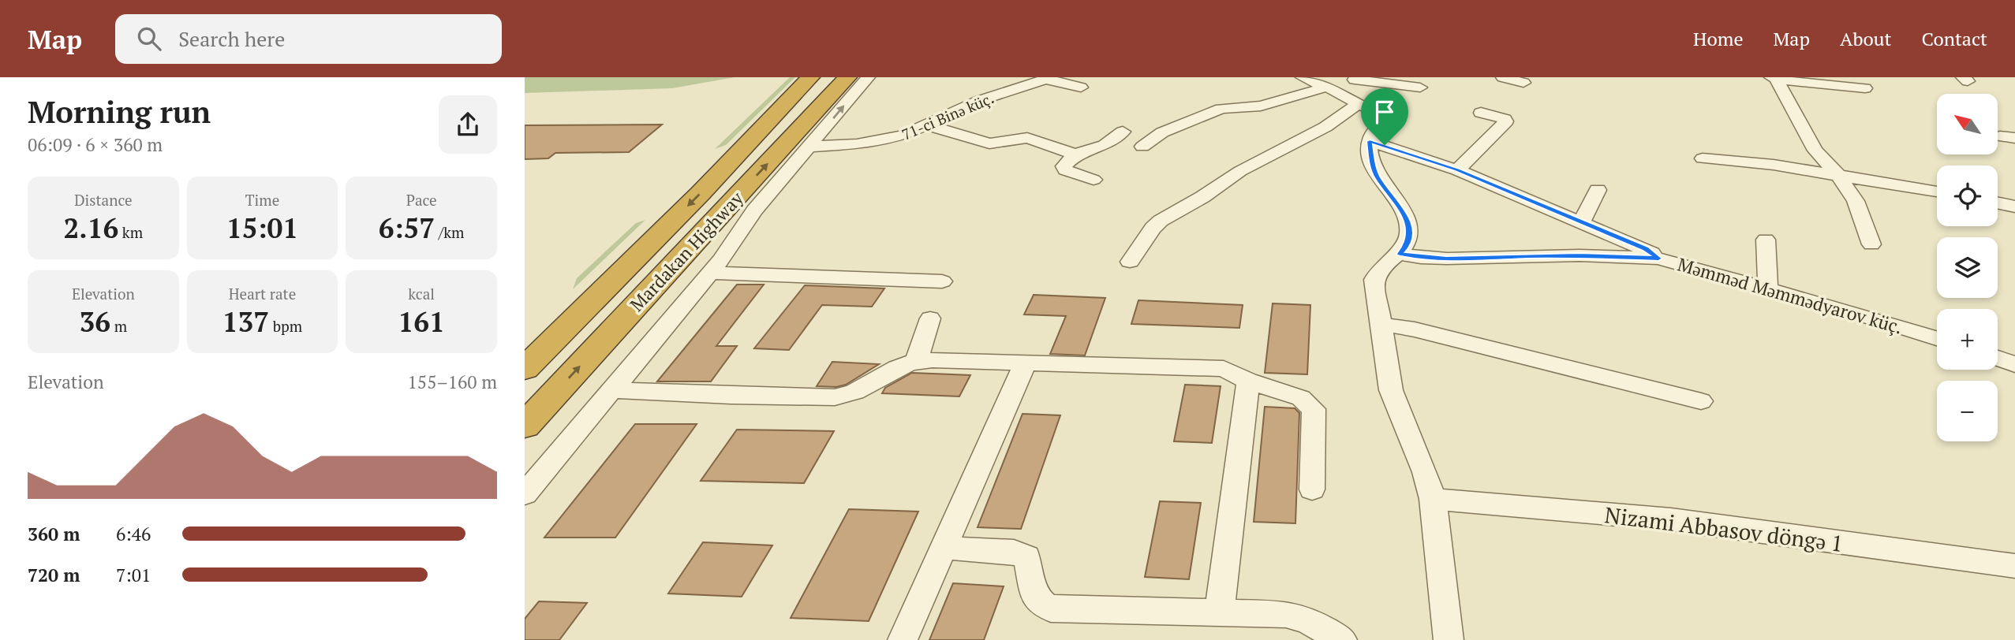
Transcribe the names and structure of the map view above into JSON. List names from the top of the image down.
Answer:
{
  "streets": {
    "highway": ["Mardakan Highway"],
    "street": ["71-ci Binə küç.", "Məmməd Məmmədyarov küç.", "Nizami Abbasov döngə 1"]
  },
  "north": "top left",
  "page": {
    "header": "Map",
    "search": "Search here",
    "nav": [
      "Home",
      "Map",
      "About",
      "Contact"
    ],
    "heading": ["Morning run", "06:09 · 6 × 360 m"],
    "map_buttons": ["+", "−"],
    "stats": [
      ["Distance", "2.16 km"],
      ["Time", "15:01"],
      ["Pace", "6:57 /km"],
      ["Elevation", "36 m"],
      ["Heart rate", "137 bpm"],
      ["kcal", "161"]
    ],
    "chart": ["Elevation", "155–160 m"],
    "list": [
      {
        "name": "360 m",
        "note": "6:46"
      },
      {
        "name": "720 m",
        "note": "7:01"
      }
    ]
  }
}
